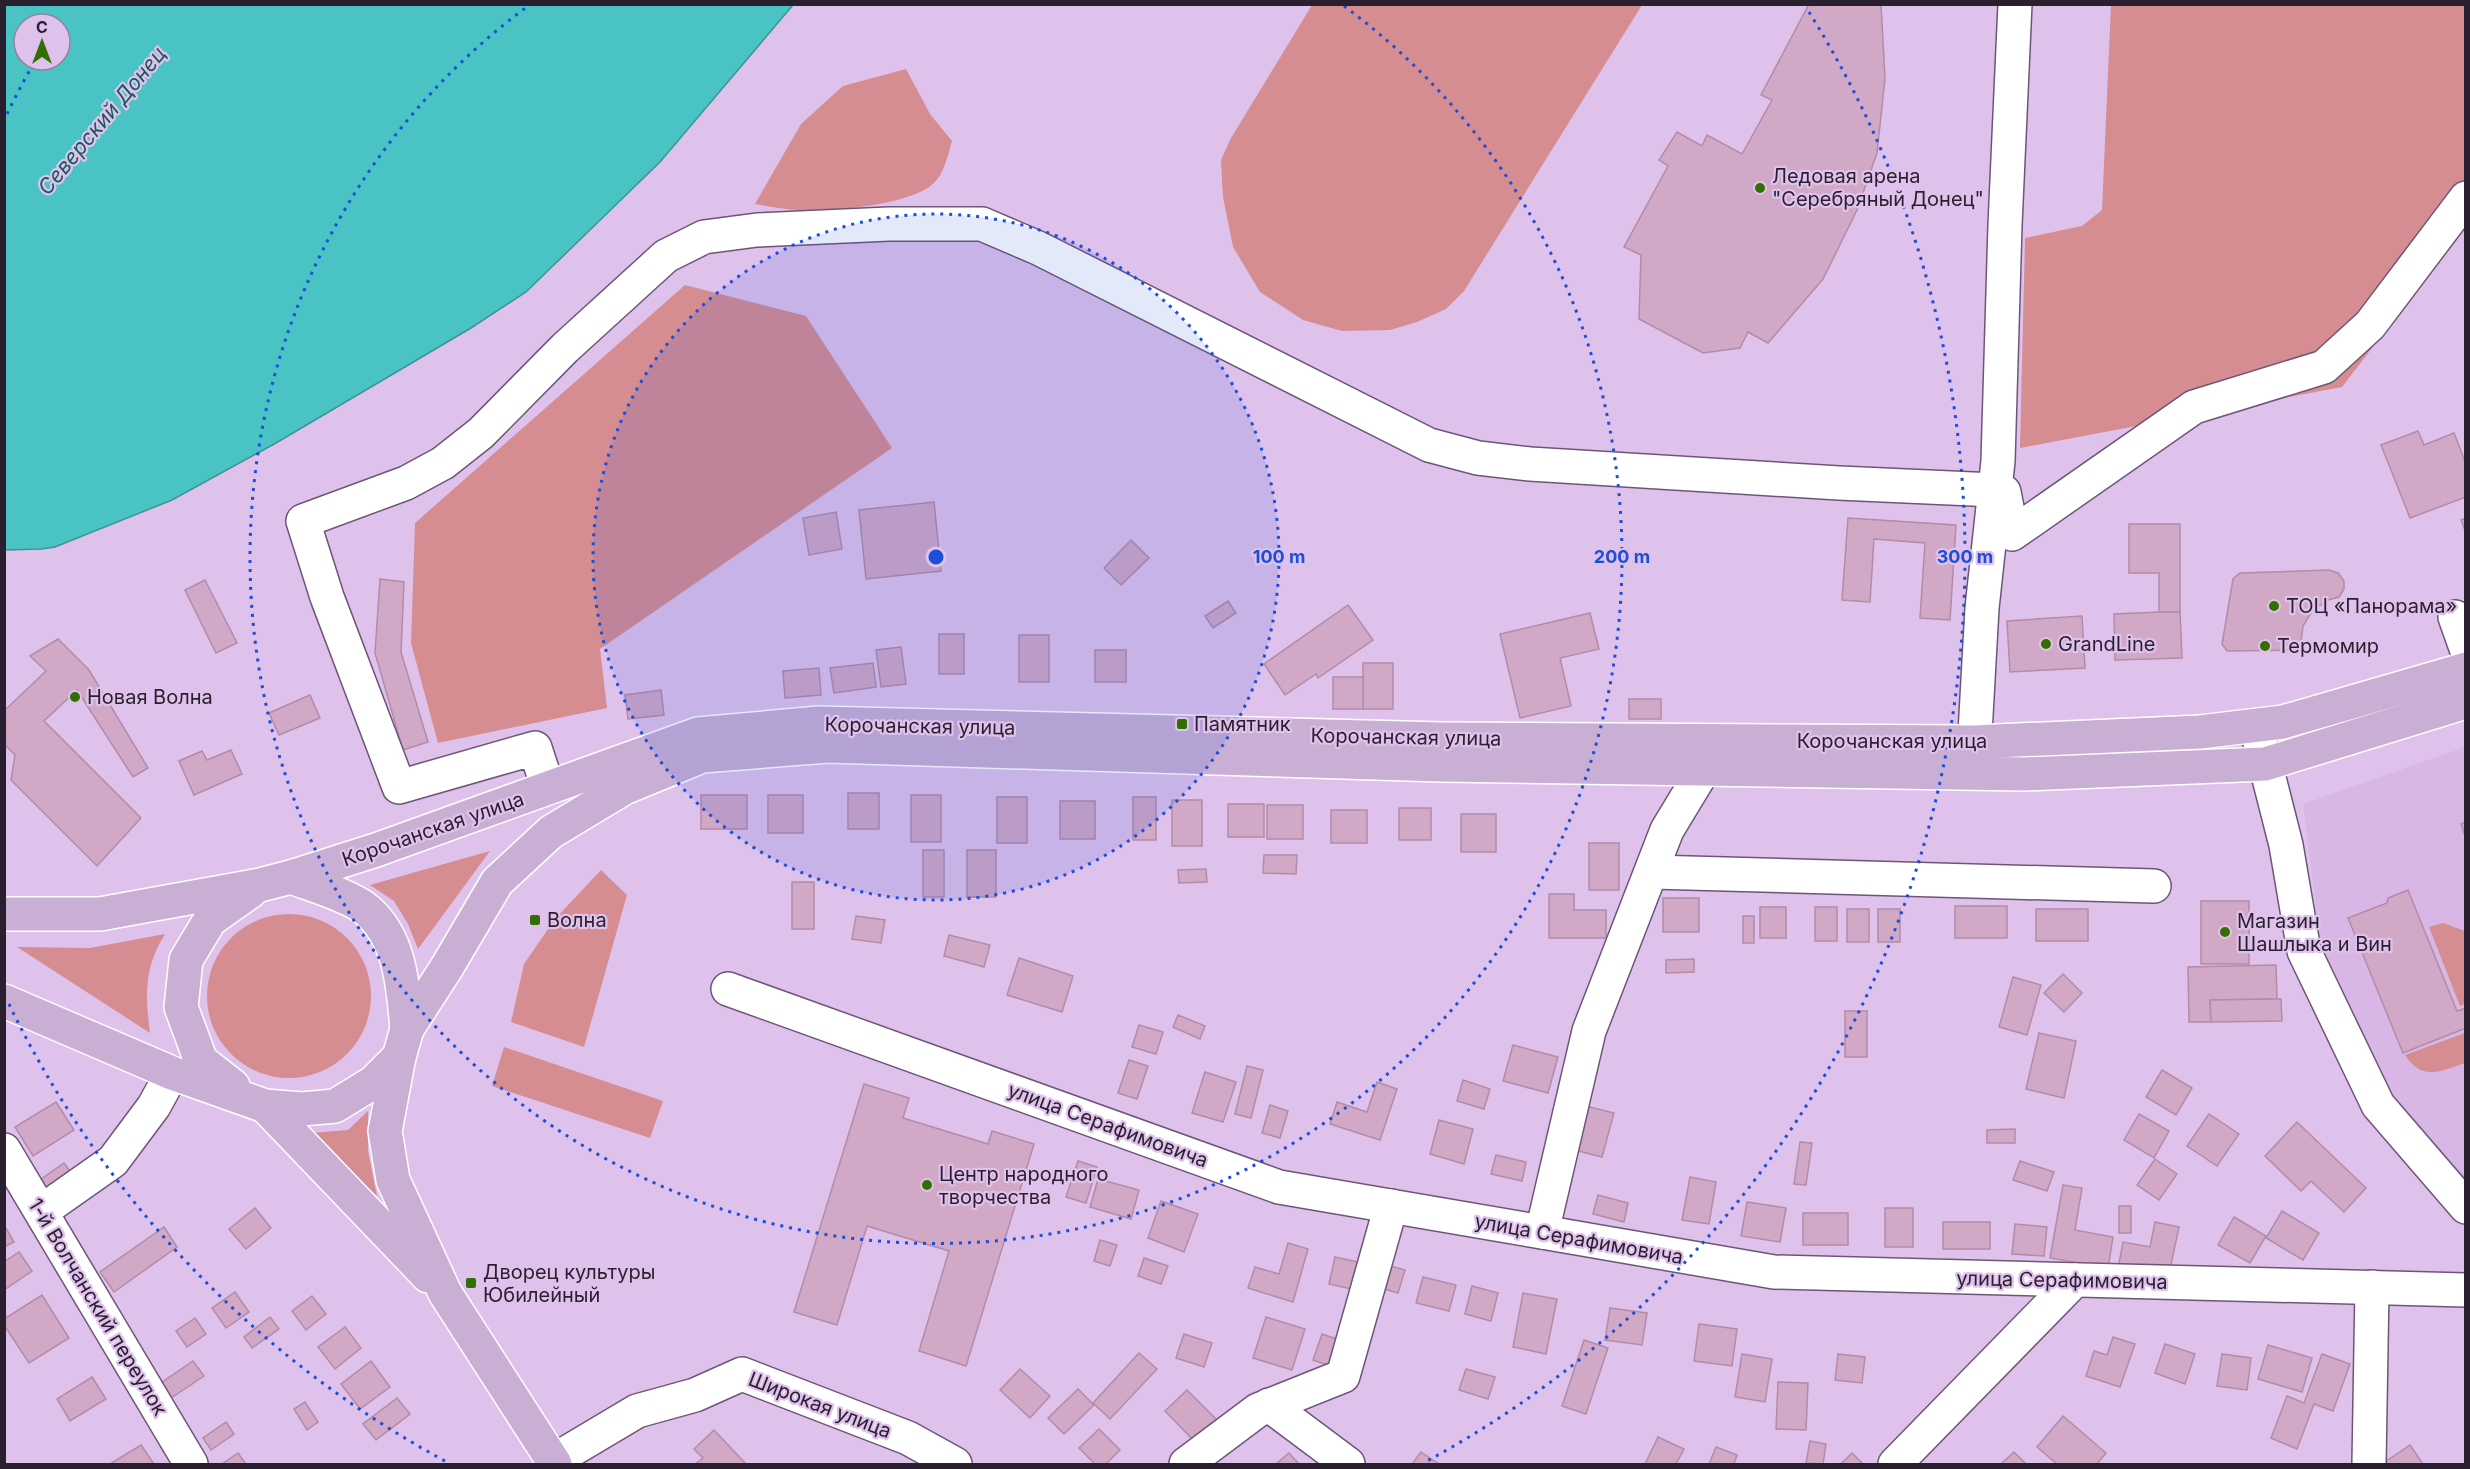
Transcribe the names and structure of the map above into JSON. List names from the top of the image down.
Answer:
{
  "streets": {
    "main road": ["Корочанская улица"],
    "street": ["улица Серафимовича", "1-й Волчанский переулок", "Широкая улица"]
  },
  "water": ["Северский Донец"],
  "places": {
    "other": [
      "Ледовая арена \"Серебряный Донец\"",
      "ТОЦ «Панорама»",
      "GrandLine",
      "Термомир",
      "Новая Волна",
      "Магазин Шашлыка и Вин",
      "Центр народного творчества"
    ],
    "transit": ["Памятник", "Волна", "Дворец культуры Юбилейный"]
  },
  "north": "top",
  "rings": ["100 m", "200 m", "300 m"]
}
